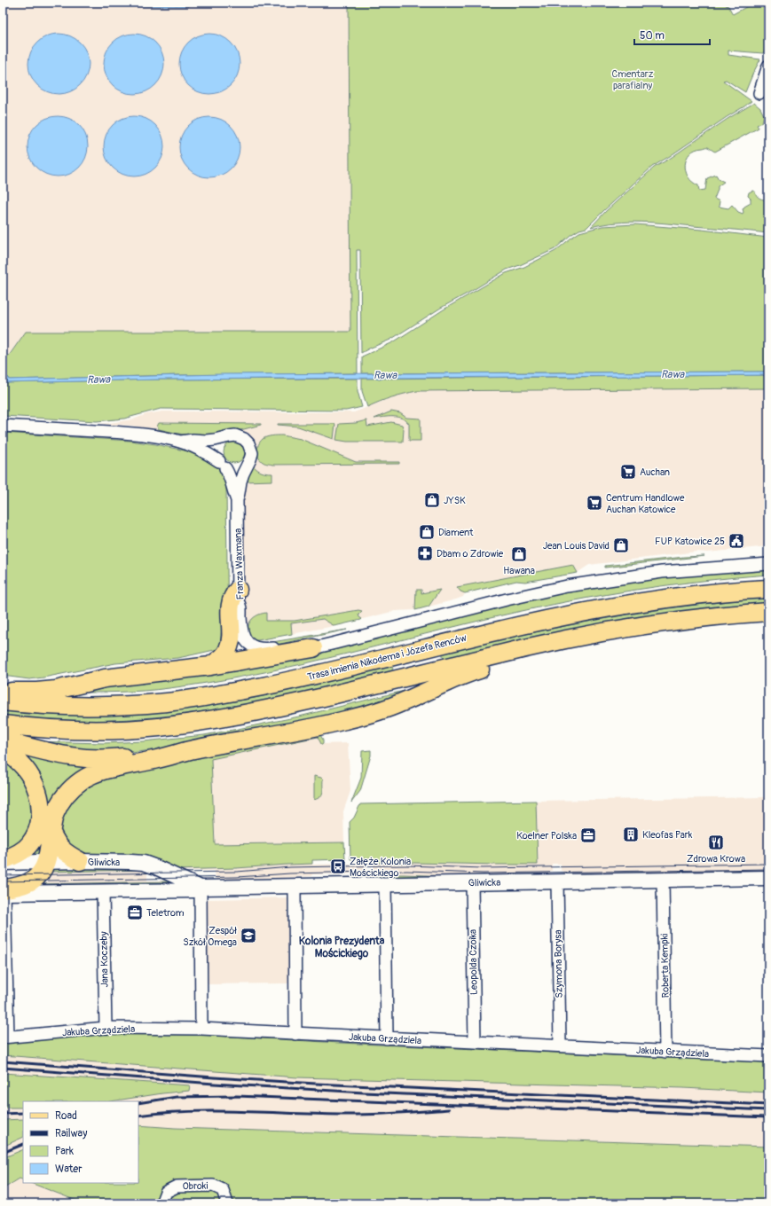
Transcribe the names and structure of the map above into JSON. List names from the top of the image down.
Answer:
{
  "streets": {
    "main road": ["Trasa imienia Nikodema i Józefa Renców"],
    "street": [
      "Franza Waxmana",
      "Gliwicka",
      "Jana Koczeby",
      "Leopolda Czoika",
      "Szymona Borysa",
      "Roberta Kempki",
      "Jakuba Grządziela",
      "Obroki"
    ]
  },
  "crossings": [
    ["Gliwicka", "Jana Koczeby"],
    ["Gliwicka", "Leopolda Czoika"],
    ["Gliwicka", "Szymona Borysa"],
    ["Gliwicka", "Roberta Kempki"],
    ["Jana Koczeby", "Jakuba Grządziela"],
    ["Leopolda Czoika", "Jakuba Grządziela"],
    ["Szymona Borysa", "Jakuba Grządziela"],
    ["Roberta Kempki", "Jakuba Grządziela"]
  ],
  "districts": ["Kolonia Prezydenta Mościckiego"],
  "water": ["Rawa"],
  "parks": ["Cmentarz parafialny"],
  "places": {
    "supermarket": ["Auchan", "Centrum Handlowe Auchan Katowice"],
    "shop": [
      "JYSK",
      "Diament",
      "Jean Louis David",
      "Hawana"
    ],
    "public building": ["FUP Katowice 25"],
    "pharmacy": ["Dbam o Zdrowie"],
    "building": ["Kleofas Park"],
    "office": ["Koelner Polska", "Teletrom"],
    "restaurant": ["Zdrowa Krowa"],
    "bus stop": ["Załęże Kolonia Mościckiego"],
    "school or university": ["Zespół Szkół Omega"]
  },
  "legend": [
    "Road",
    "Railway",
    "Park",
    "Water"
  ],
  "scale_bar": "50 m"
}
